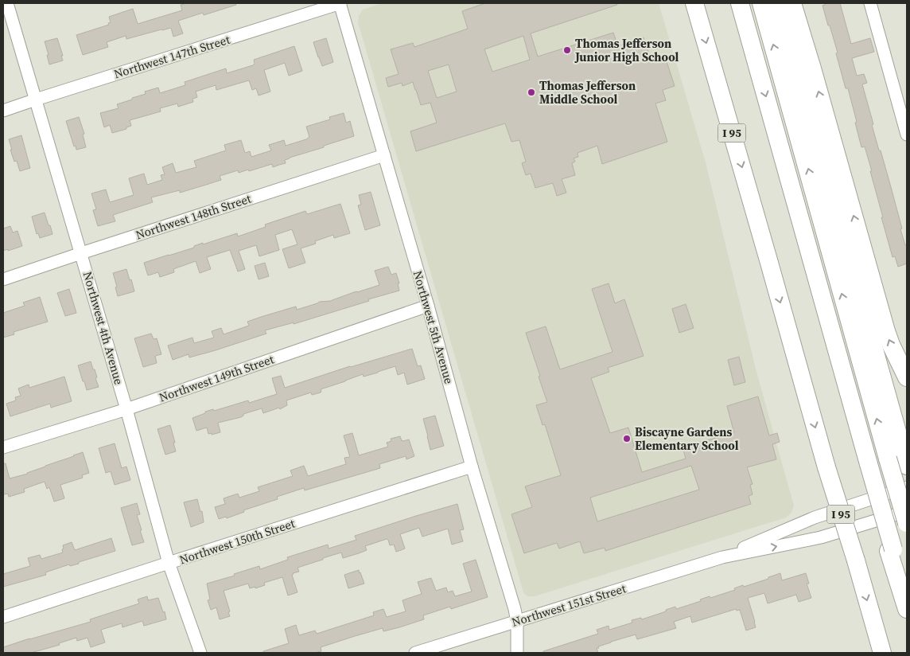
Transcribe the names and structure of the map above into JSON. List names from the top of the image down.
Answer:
{
  "streets": {
    "highway": ["I 95"],
    "street": [
      "Northwest 147th Street",
      "Northwest 148th Street",
      "Northwest 5th Avenue",
      "Northwest 4th Avenue",
      "Northwest 149th Street",
      "Northwest 150th Street",
      "Northwest 151st Street"
    ]
  },
  "crossings": [
    ["Northwest 147th Street", "Northwest 5th Avenue"],
    ["Northwest 147th Street", "Northwest 4th Avenue"],
    ["Northwest 148th Street", "Northwest 5th Avenue"],
    ["Northwest 148th Street", "Northwest 4th Avenue"],
    ["Northwest 5th Avenue", "Northwest 149th Street"],
    ["Northwest 5th Avenue", "Northwest 150th Street"],
    ["Northwest 5th Avenue", "Northwest 151st Street"],
    ["Northwest 4th Avenue", "Northwest 149th Street"],
    ["Northwest 4th Avenue", "Northwest 150th Street"]
  ],
  "places": ["Thomas Jefferson Junior High School", "Thomas Jefferson Middle School", "Biscayne Gardens Elementary School"]
}
